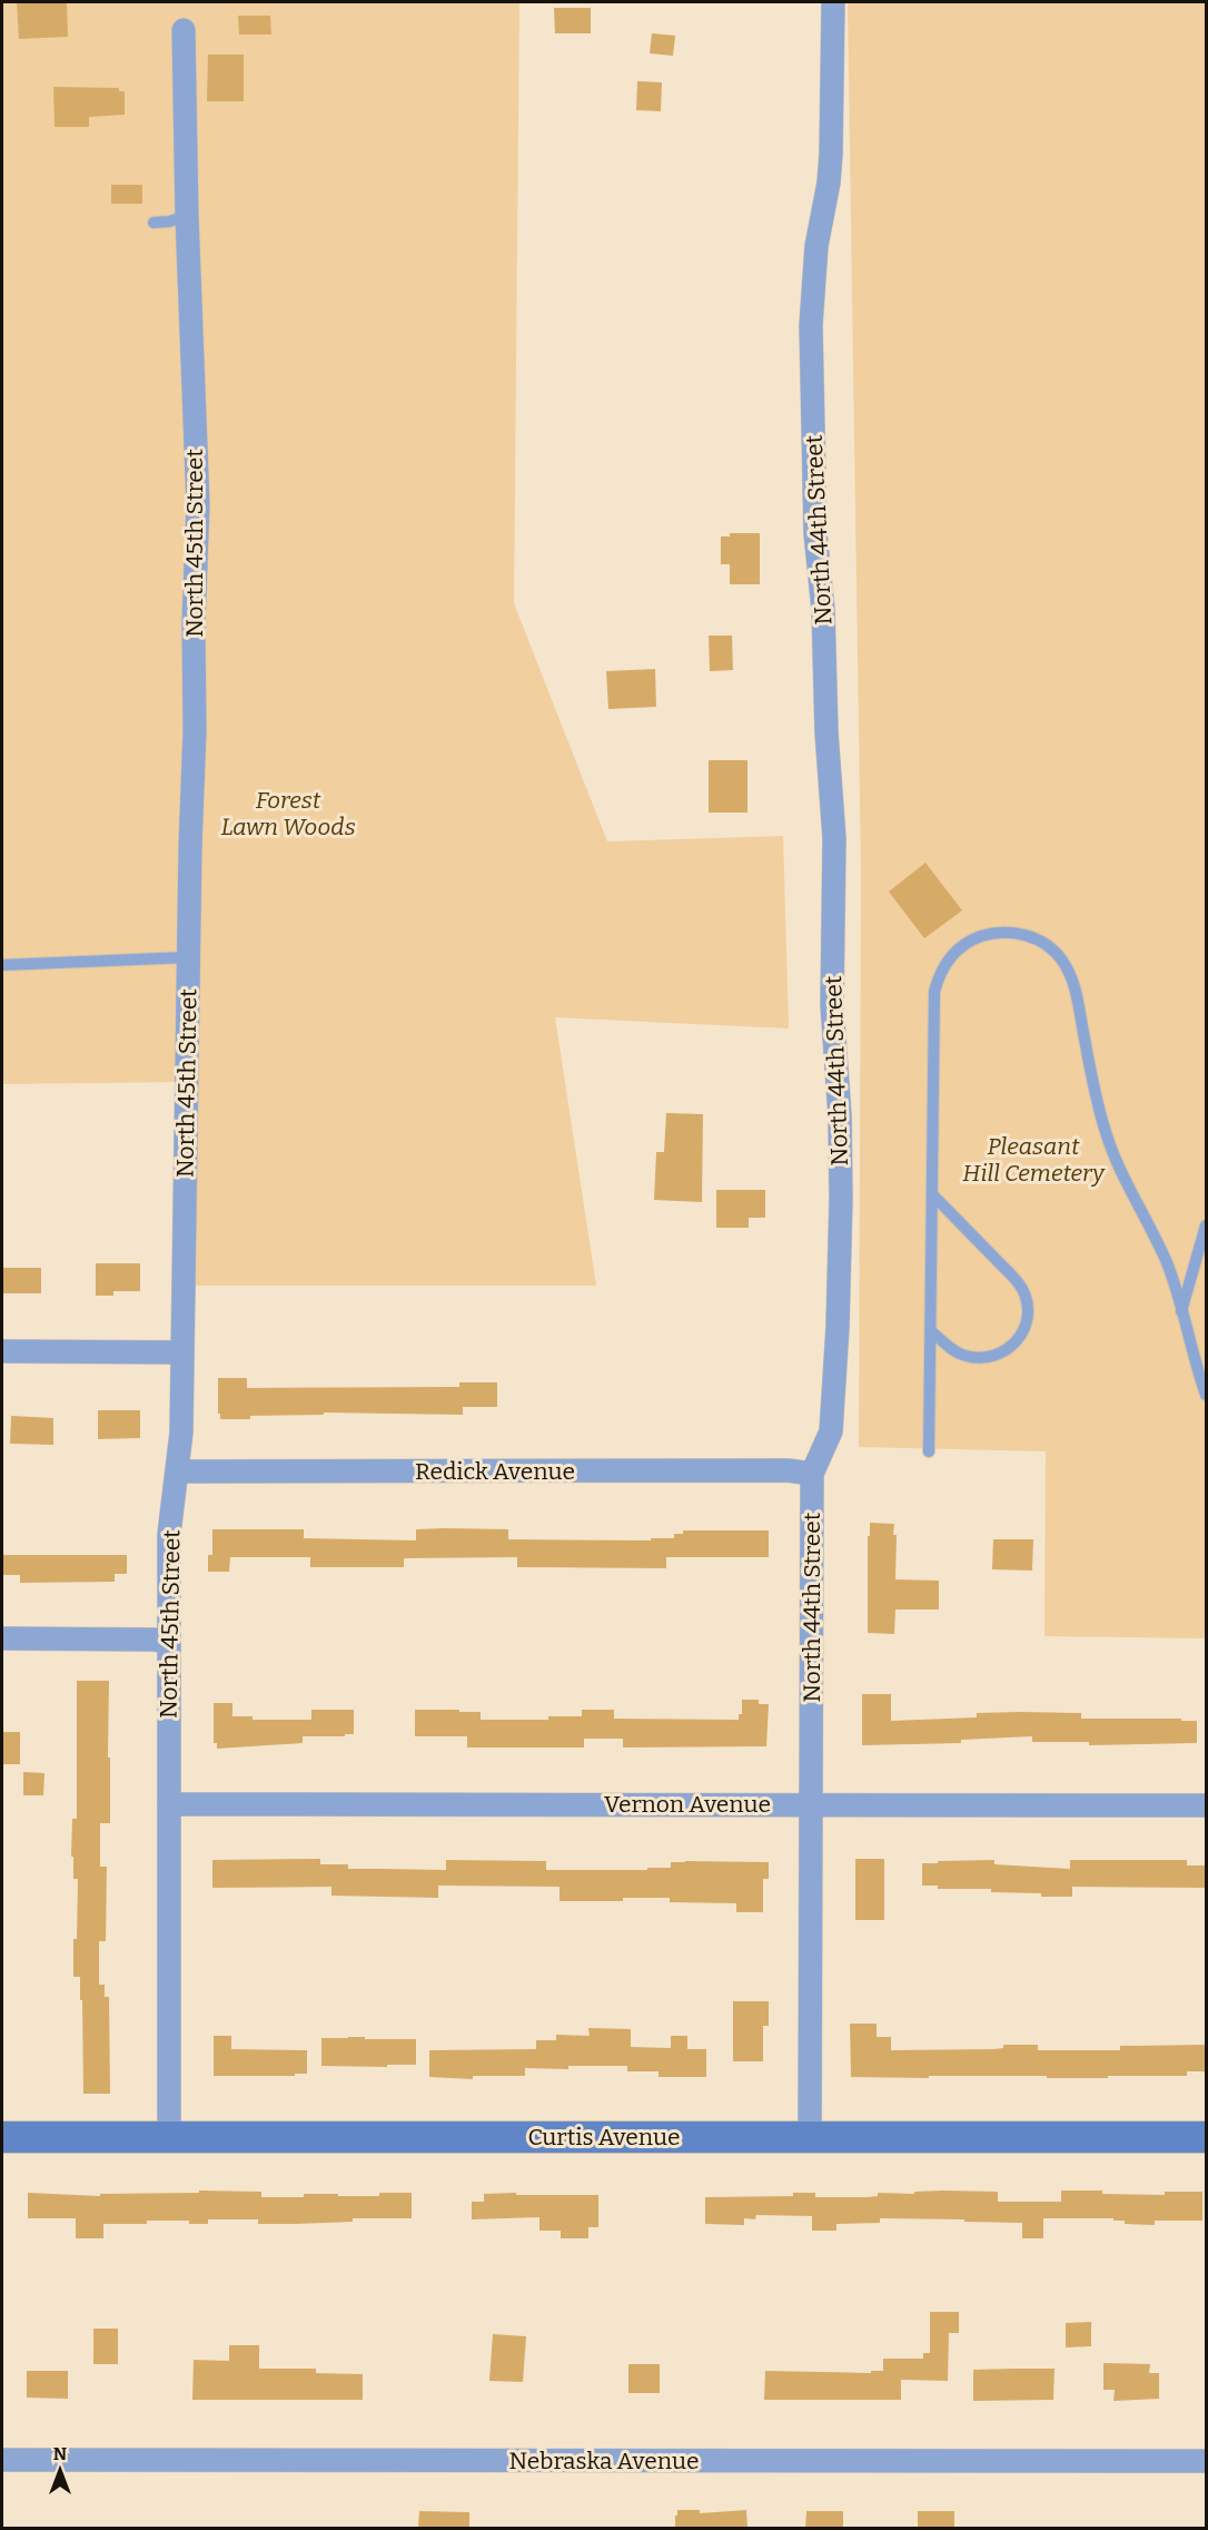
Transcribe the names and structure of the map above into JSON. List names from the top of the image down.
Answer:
{
  "streets": {
    "street": [
      "North 44th Street",
      "North 45th Street",
      "Redick Avenue",
      "Vernon Avenue",
      "Curtis Avenue",
      "Nebraska Avenue"
    ]
  },
  "crossings": [
    ["North 44th Street", "Redick Avenue"],
    ["North 44th Street", "Vernon Avenue"],
    ["North 44th Street", "Curtis Avenue"],
    ["North 45th Street", "Redick Avenue"],
    ["North 45th Street", "Vernon Avenue"],
    ["North 45th Street", "Curtis Avenue"]
  ],
  "parks": ["Forest Lawn Woods", "Pleasant Hill Cemetery"],
  "north": "top"
}
